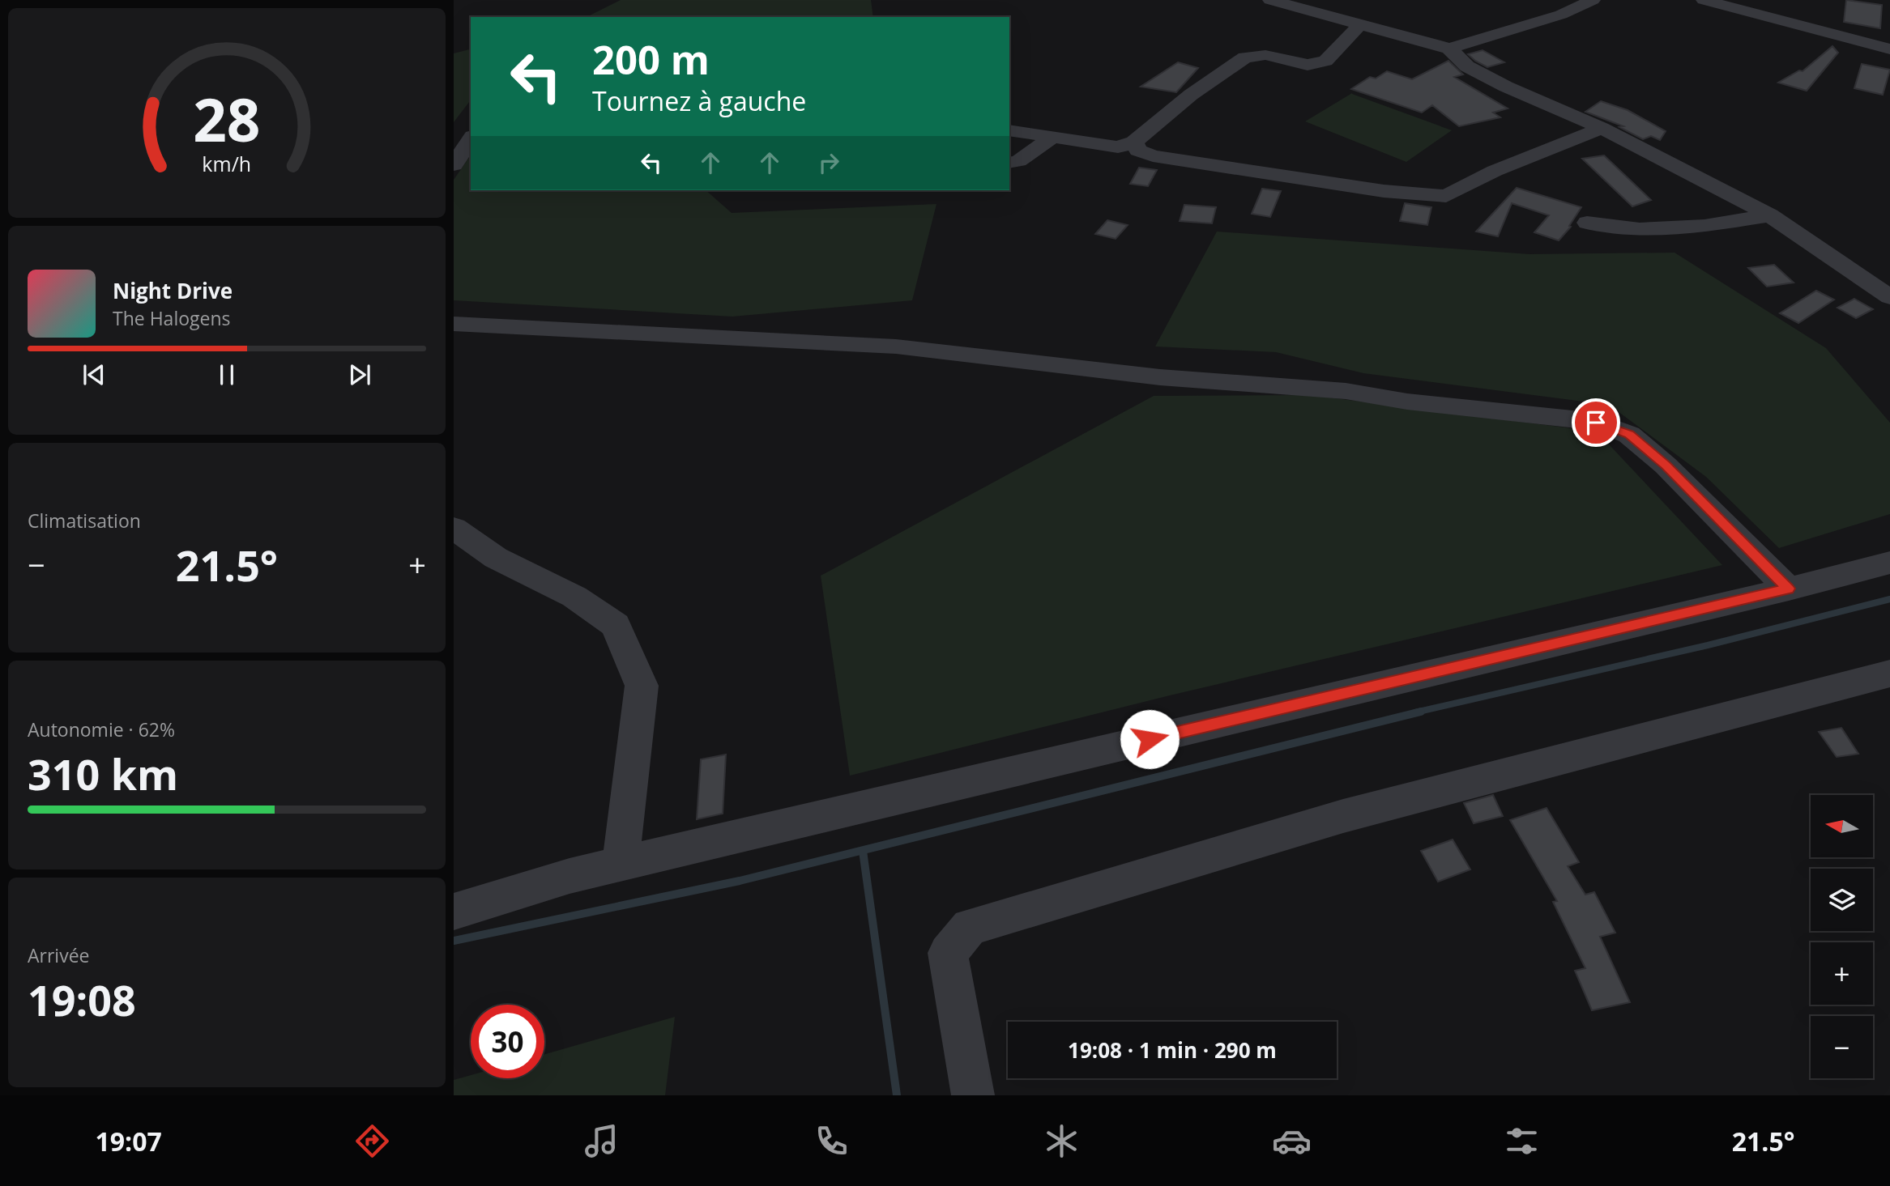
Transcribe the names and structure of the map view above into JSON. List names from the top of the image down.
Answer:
{
  "north": "left",
  "page": {
    "turn": ["200 m", "Tournez à gauche"],
    "song": ["Night Drive", "The Halogens"],
    "tile": [
      "Climatisation",
      ["Autonomie · 62%", "310 km"],
      ["Arrivée", "19:08"]
    ],
    "heat": ["−", "21.5°", "+"],
    "map_buttons": ["+", "−"],
    "limit": "30",
    "trip": "19:08 · 1 min · 290 m",
    "tabs": ["19:07", "21.5°"],
    "gauge": ["28", "km/h"]
  }
}
